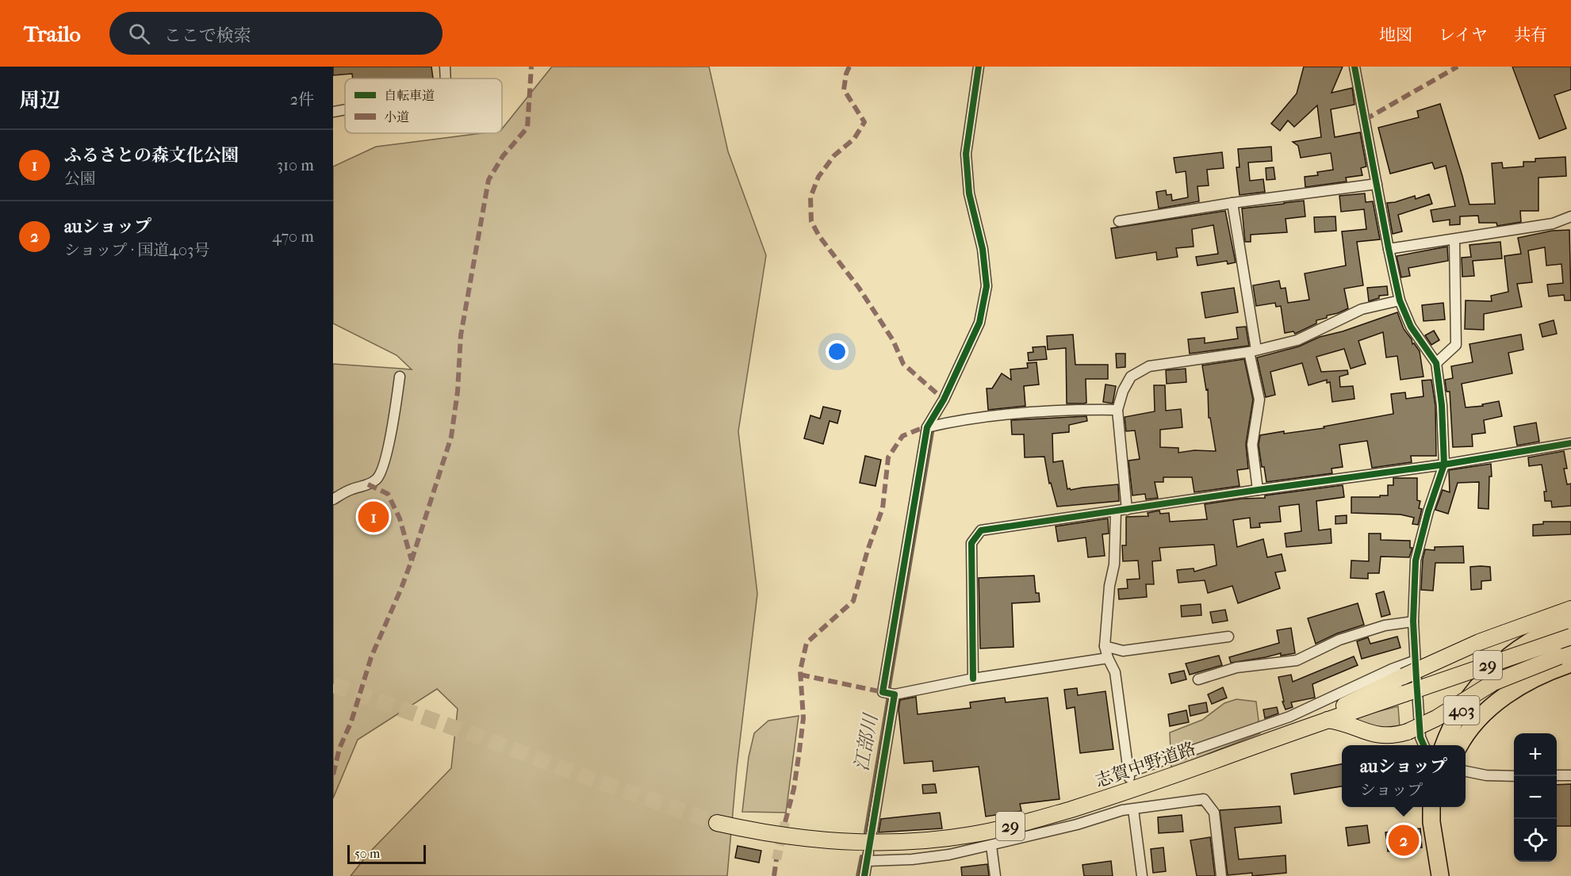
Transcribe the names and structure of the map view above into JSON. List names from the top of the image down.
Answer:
{
  "streets": {
    "highway": ["403"],
    "main road": ["29", "志賀中野道路"]
  },
  "crossings": [
    ["29", "403"],
    ["29", "志賀中野道路"]
  ],
  "water": ["江部川"],
  "legend": ["自転車道", "小道"],
  "scale_bar": "50 m",
  "page": {
    "header": "Trailo",
    "search": "ここで検索",
    "nav": ["地図", "レイヤ", "共有"],
    "heading": ["周辺", "2件"],
    "list": [
      {
        "mark": "1",
        "name": "ふるさとの森文化公園",
        "note": "公園",
        "value": "310 m"
      },
      {
        "mark": "2",
        "name": "auショップ",
        "note": "ショップ · 国道403号",
        "value": "470 m"
      }
    ],
    "pins": ["1", "2"],
    "map_buttons": ["+", "−"],
    "popup": ["auショップ", "ショップ"],
    "scale": "50 m"
  }
}
